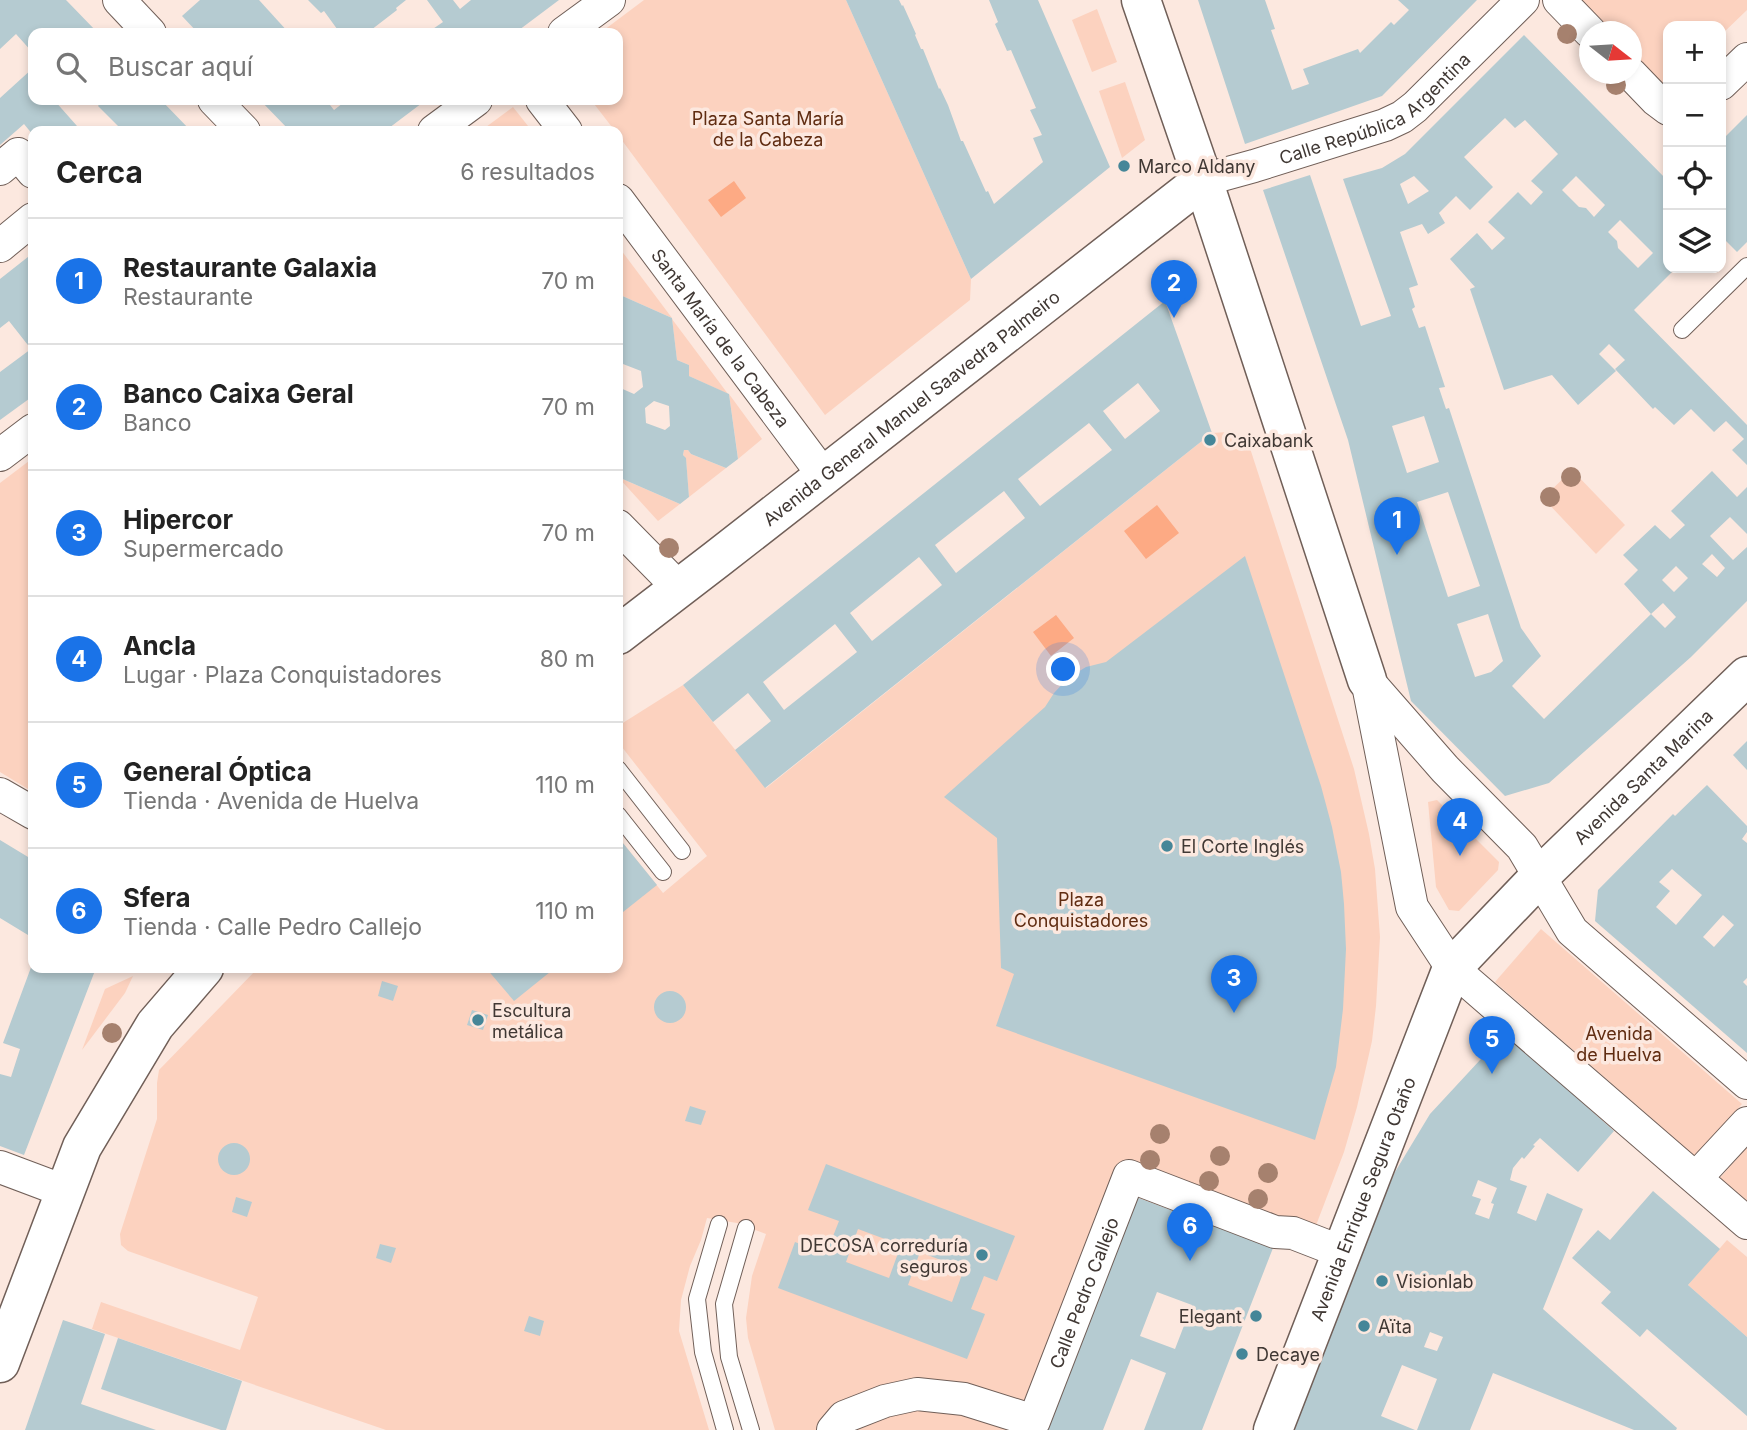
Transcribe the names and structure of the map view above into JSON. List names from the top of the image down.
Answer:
{
  "streets": {
    "street": [
      "Calle República Argentina",
      "Santa María de la Cabeza",
      "Avenida General Manuel Saavedra Palmeiro",
      "Avenida Santa Marina",
      "Avenida Enrique Segura Otaño",
      "Calle Pedro Callejo"
    ]
  },
  "crossings": [
    ["Calle República Argentina", "Avenida General Manuel Saavedra Palmeiro"],
    ["Santa María de la Cabeza", "Avenida General Manuel Saavedra Palmeiro"],
    ["Avenida Enrique Segura Otaño", "Calle Pedro Callejo"]
  ],
  "parks": ["Plaza Santa María de la Cabeza", "Plaza Conquistadores", "Avenida de Huelva"],
  "places": [
    "Marco Aldany",
    "Caixabank",
    "El Corte Inglés",
    "Escultura metálica",
    "DECOSA correduría seguros",
    "Visionlab",
    "Elegant",
    "Aïta",
    "Decaye"
  ],
  "north": "right",
  "page": {
    "map_buttons": ["+", "−"],
    "search": "Buscar aquí",
    "heading": ["Cerca", "6 resultados"],
    "list": [
      {
        "mark": "1",
        "name": "Restaurante Galaxia",
        "note": "Restaurante",
        "value": "70 m"
      },
      {
        "mark": "2",
        "name": "Banco Caixa Geral",
        "note": "Banco",
        "value": "70 m"
      },
      {
        "mark": "3",
        "name": "Hipercor",
        "note": "Supermercado",
        "value": "70 m"
      },
      {
        "mark": "4",
        "name": "Ancla",
        "note": "Lugar · Plaza Conquistadores",
        "value": "80 m"
      },
      {
        "mark": "5",
        "name": "General Óptica",
        "note": "Tienda · Avenida de Huelva",
        "value": "110 m"
      },
      {
        "mark": "6",
        "name": "Sfera",
        "note": "Tienda · Calle Pedro Callejo",
        "value": "110 m"
      }
    ],
    "pins": [
      "2",
      "1",
      "4",
      "3",
      "5",
      "6"
    ]
  }
}
